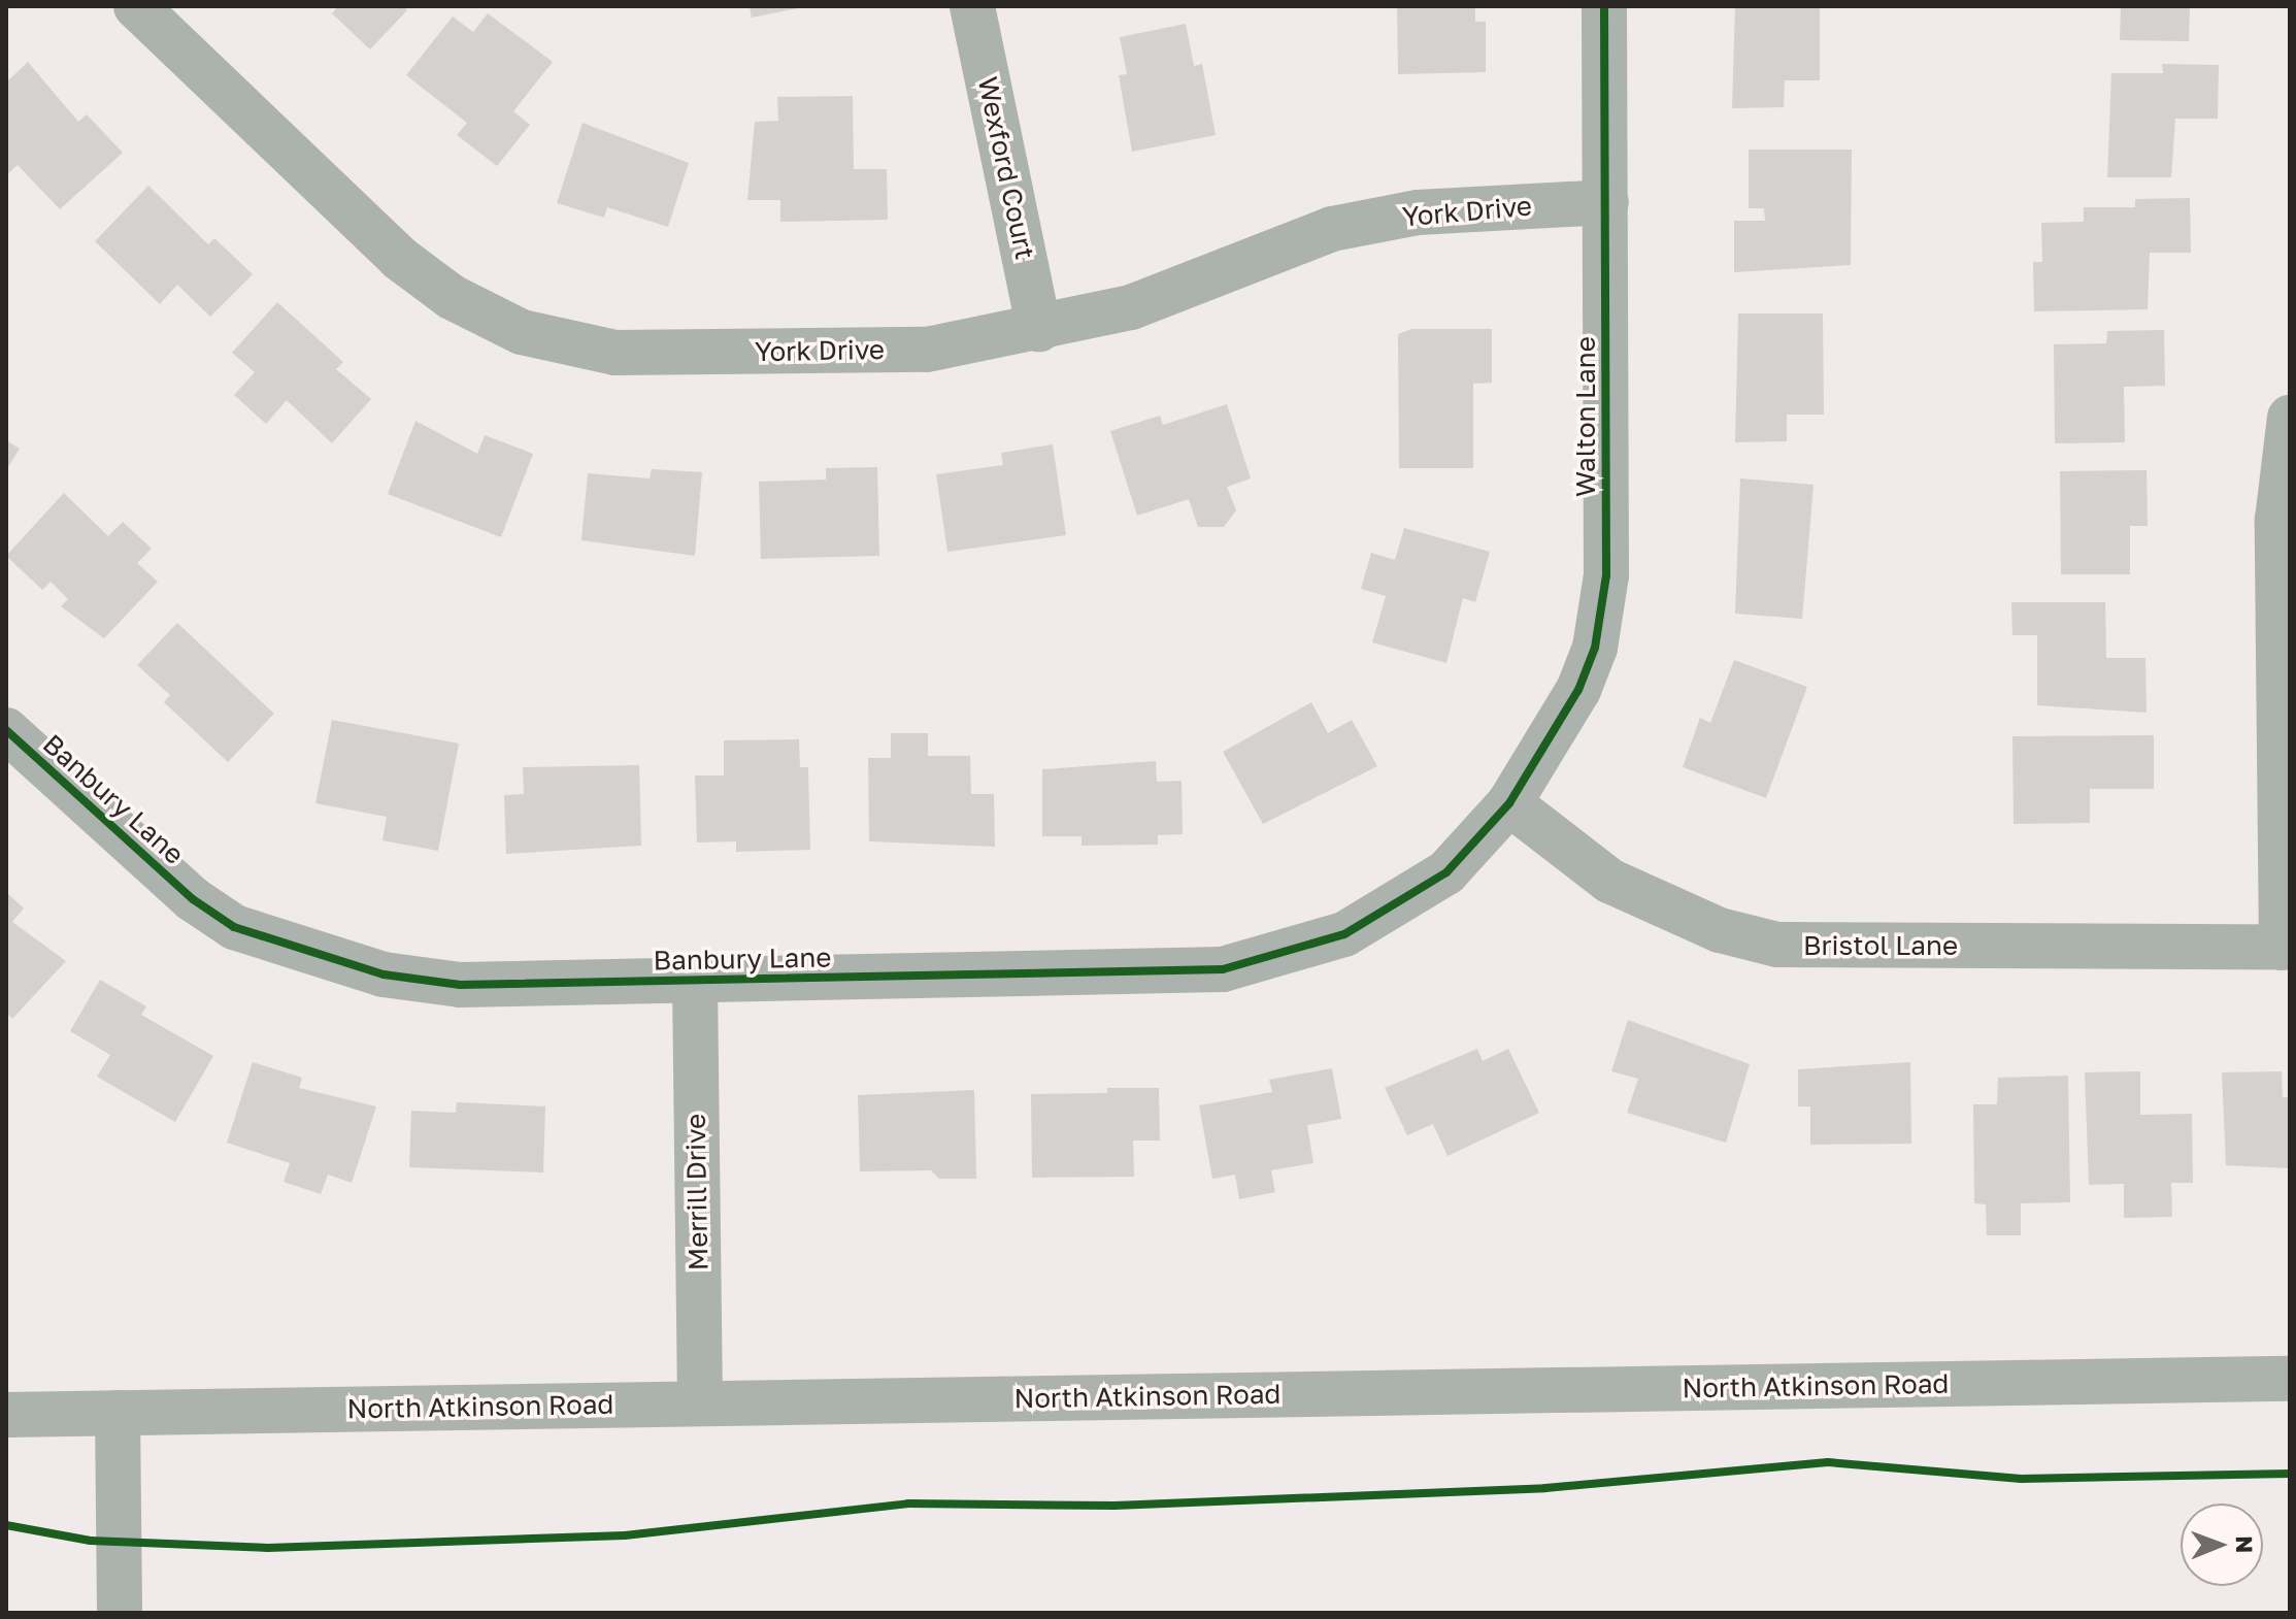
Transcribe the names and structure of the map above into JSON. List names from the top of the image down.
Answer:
{
  "streets": {
    "main road": ["North Atkinson Road"],
    "street": [
      "Wexford Court",
      "York Drive",
      "Walton Lane",
      "Banbury Lane",
      "Bristol Lane",
      "Merrill Drive"
    ]
  },
  "crossings": [
    ["Wexford Court", "York Drive"],
    ["York Drive", "Walton Lane"],
    ["Walton Lane", "Banbury Lane"],
    ["Walton Lane", "Bristol Lane"],
    ["Banbury Lane", "Bristol Lane"],
    ["Banbury Lane", "Merrill Drive"],
    ["Merrill Drive", "North Atkinson Road"]
  ],
  "north": "right"
}
